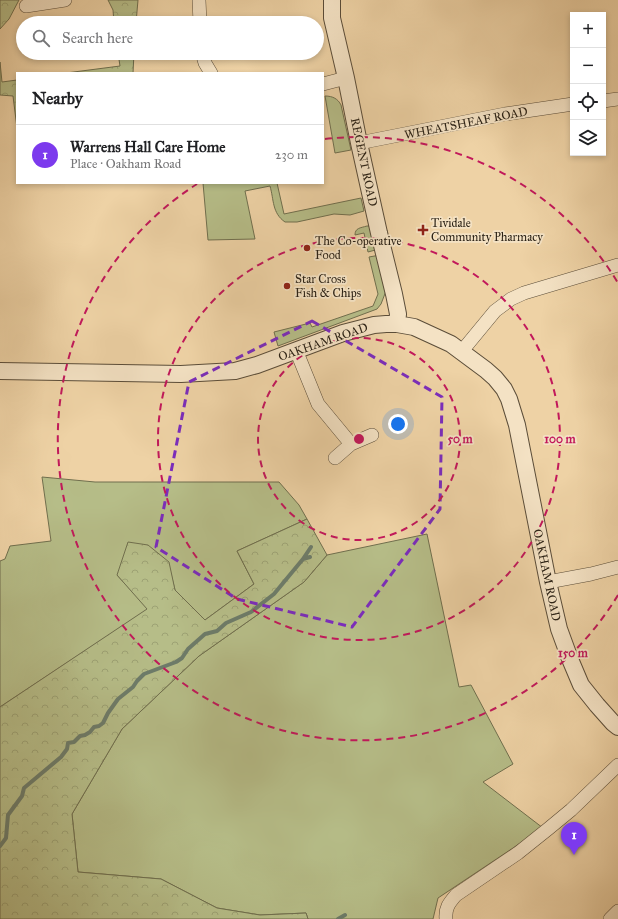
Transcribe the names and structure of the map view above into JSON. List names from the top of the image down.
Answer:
{
  "streets": {
    "street": ["WHEATSHEAF ROAD", "REGENT ROAD", "OAKHAM ROAD"]
  },
  "crossings": [
    ["WHEATSHEAF ROAD", "REGENT ROAD"],
    ["REGENT ROAD", "OAKHAM ROAD"]
  ],
  "places": {
    "health": ["Tividale Community Pharmacy"],
    "other": ["The Co-operative Food", "Star Cross Fish & Chips"]
  },
  "page": {
    "map_buttons": ["+", "−"],
    "search": "Search here",
    "heading": "Nearby",
    "list": [
      {
        "mark": "1",
        "name": "Warrens Hall Care Home",
        "note": "Place · Oakham Road",
        "value": "230 m"
      }
    ],
    "pins": "1"
  },
  "rings": ["50 m", "100 m", "150 m"]
}
